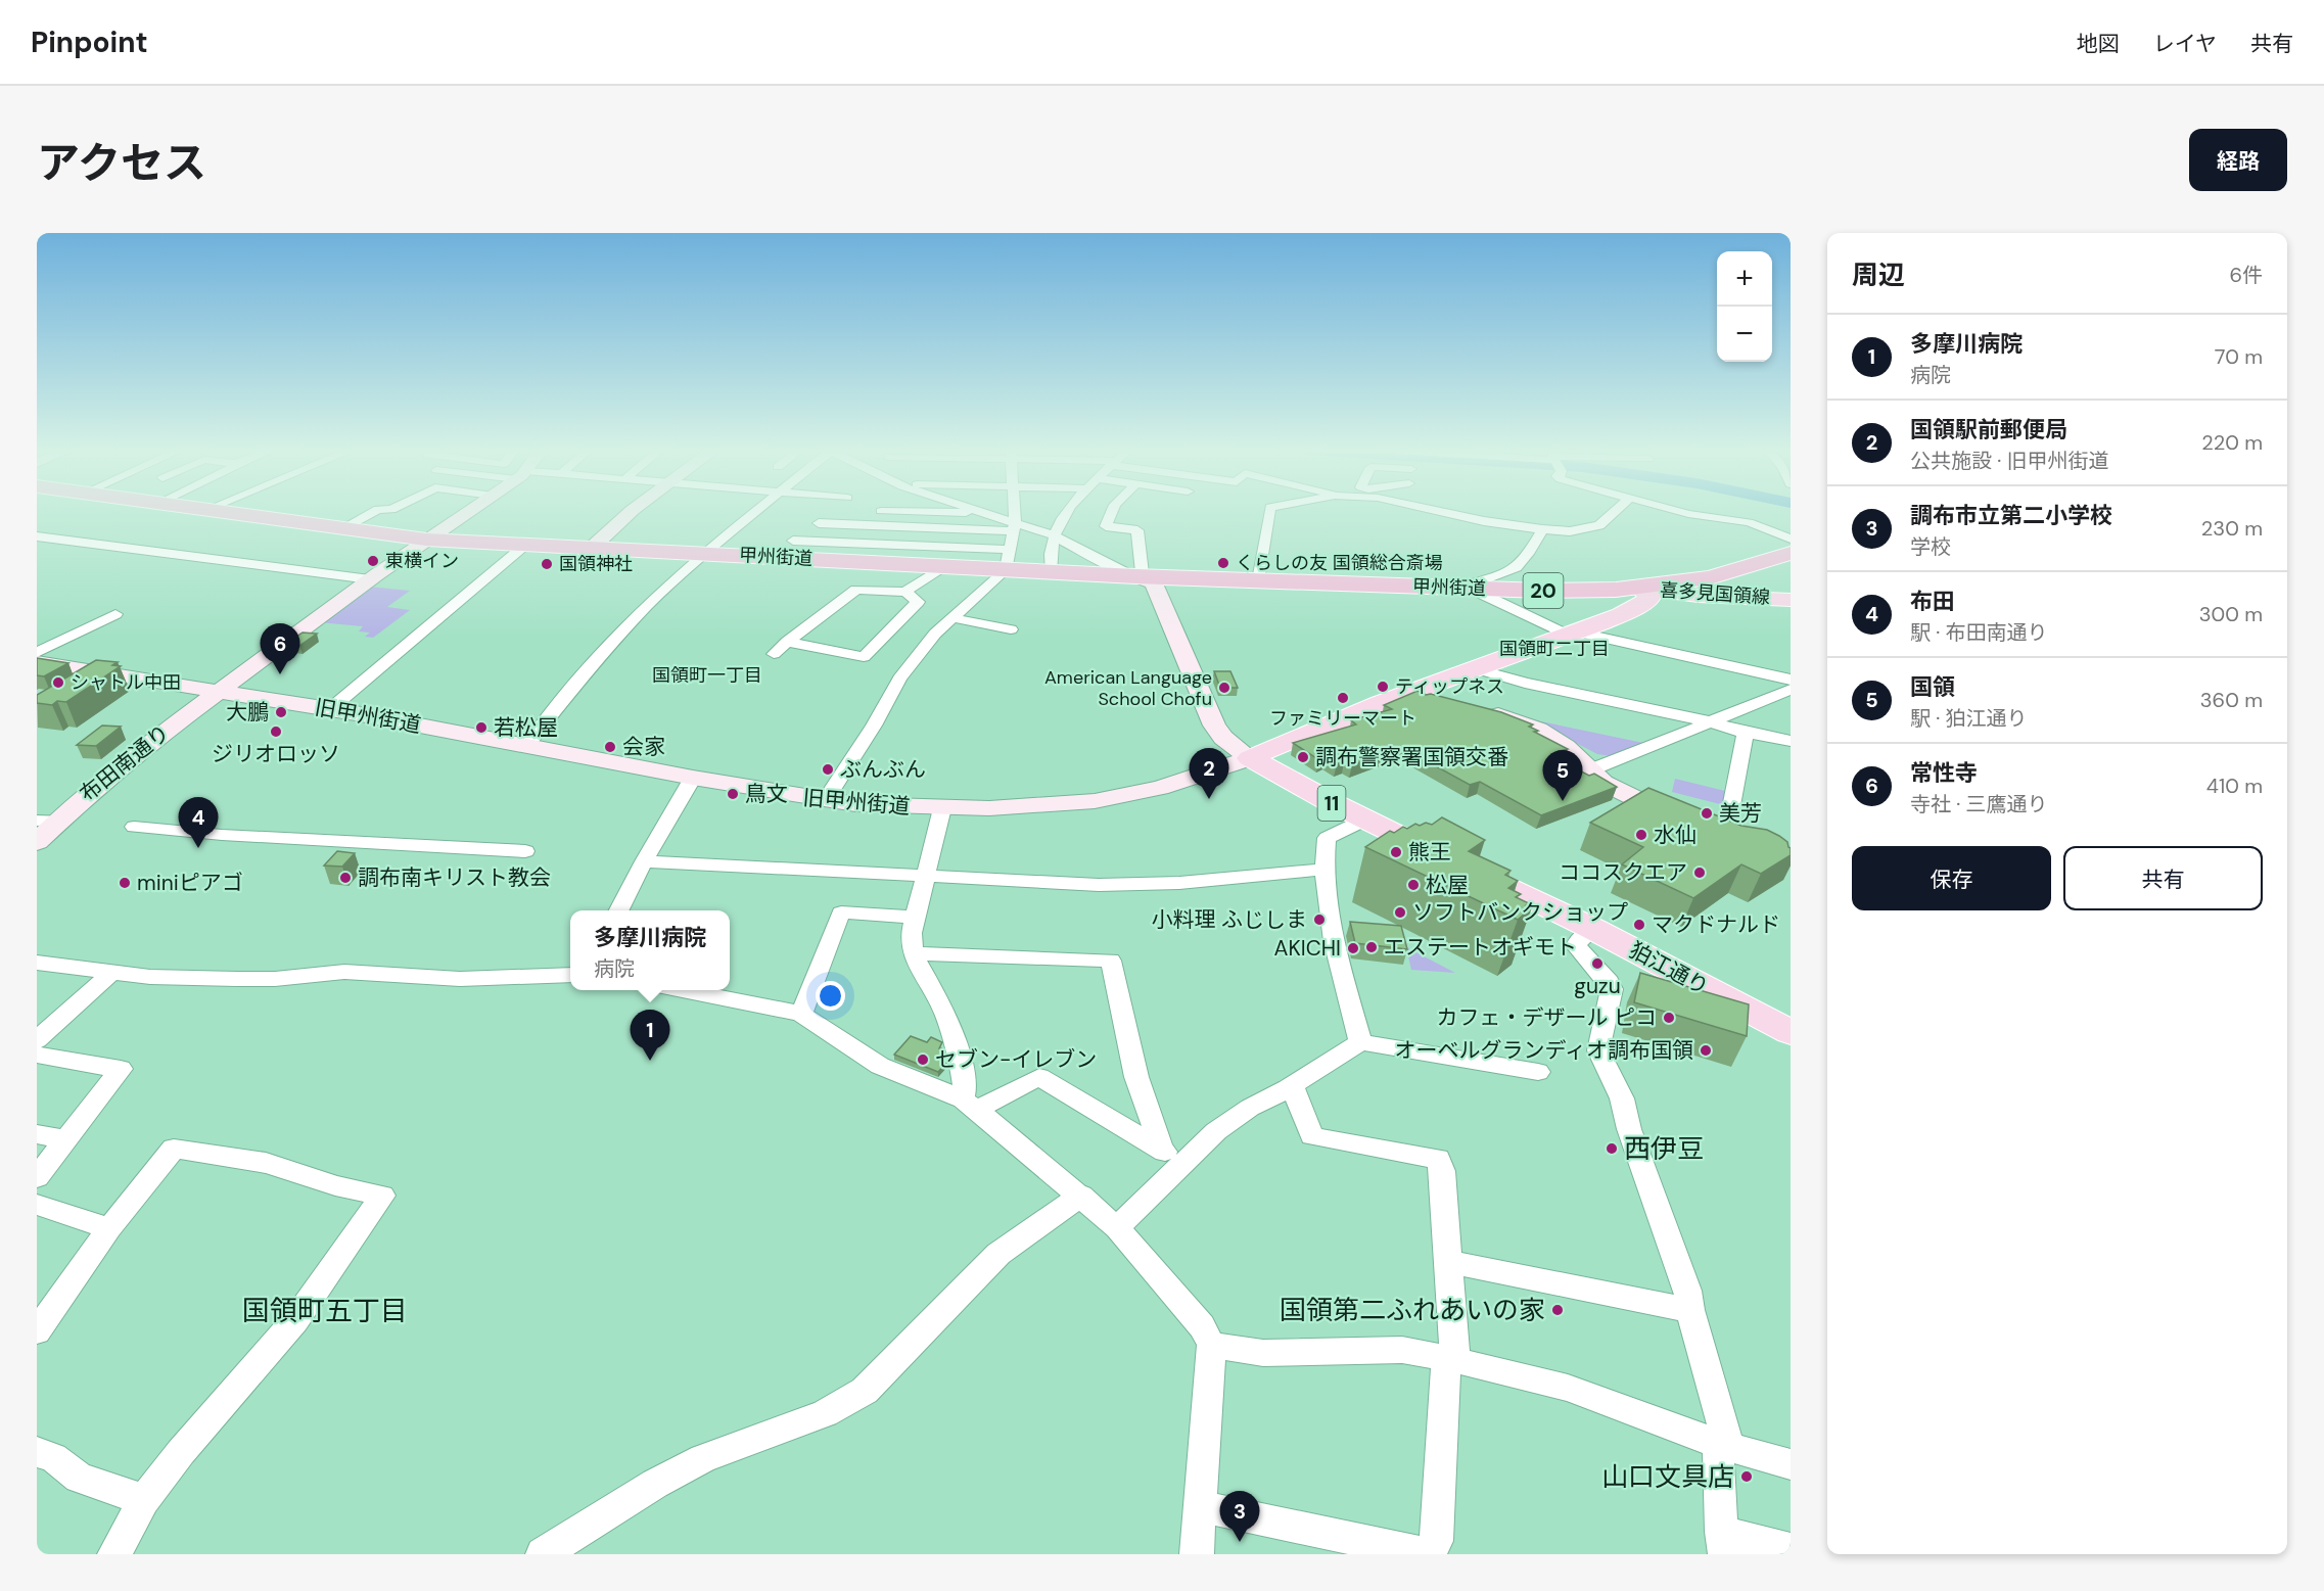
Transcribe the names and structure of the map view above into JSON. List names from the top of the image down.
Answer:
{
  "streets": {
    "highway": ["甲州街道", "20"],
    "main road": [
      "旧甲州街道",
      "布田南通り",
      "11",
      "狛江通り"
    ]
  },
  "crossings": [
    ["甲州街道", "20"],
    ["甲州街道", "旧甲州街道"],
    ["甲州街道", "布田南通り"],
    ["20", "旧甲州街道"],
    ["旧甲州街道", "布田南通り"],
    ["旧甲州街道", "狛江通り"]
  ],
  "districts": ["国領町二丁目", "国領町一丁目", "国領町五丁目"],
  "places": [
    "東横イン",
    "くらしの友 国領総合斎場",
    "国領神社",
    "シャトル中田",
    "ティップネス",
    "American Language School Chofu",
    "ファミリーマート",
    "大鵬",
    "若松屋",
    "ジリオロッソ",
    "会家",
    "調布警察署国領交番",
    "ぶんぶん",
    "鳥文",
    "美芳",
    "水仙",
    "熊王",
    "ココスクエア",
    "調布南キリスト教会",
    "miniピアゴ",
    "松屋",
    "ソフトバンクショップ",
    "小料理 ふじしま",
    "マクドナルド",
    "エステートオギモト",
    "AKICHI",
    "guzu",
    "カフェ・デザール ピコ",
    "オーベルグランディオ調布国領",
    "セブン-イレブン",
    "西伊豆",
    "国領第二ふれあいの家",
    "山口文具店"
  ],
  "page": {
    "header": "Pinpoint",
    "nav": ["地図", "レイヤ", "共有"],
    "title": "アクセス",
    "buttons": [
      "経路",
      ["保存", "共有"]
    ],
    "heading": ["周辺", "6件"],
    "map_buttons": ["+", "−"],
    "list": [
      {
        "mark": "1",
        "name": "多摩川病院",
        "note": "病院",
        "value": "70 m"
      },
      {
        "mark": "2",
        "name": "国領駅前郵便局",
        "note": "公共施設 · 旧甲州街道",
        "value": "220 m"
      },
      {
        "mark": "3",
        "name": "調布市立第二小学校",
        "note": "学校",
        "value": "230 m"
      },
      {
        "mark": "4",
        "name": "布田",
        "note": "駅 · 布田南通り",
        "value": "300 m"
      },
      {
        "mark": "5",
        "name": "国領",
        "note": "駅 · 狛江通り",
        "value": "360 m"
      },
      {
        "mark": "6",
        "name": "常性寺",
        "note": "寺社 · 三鷹通り",
        "value": "410 m"
      }
    ],
    "pins": [
      "6",
      "2",
      "5",
      "4",
      "1",
      "3"
    ],
    "popup": ["多摩川病院", "病院"]
  }
}
